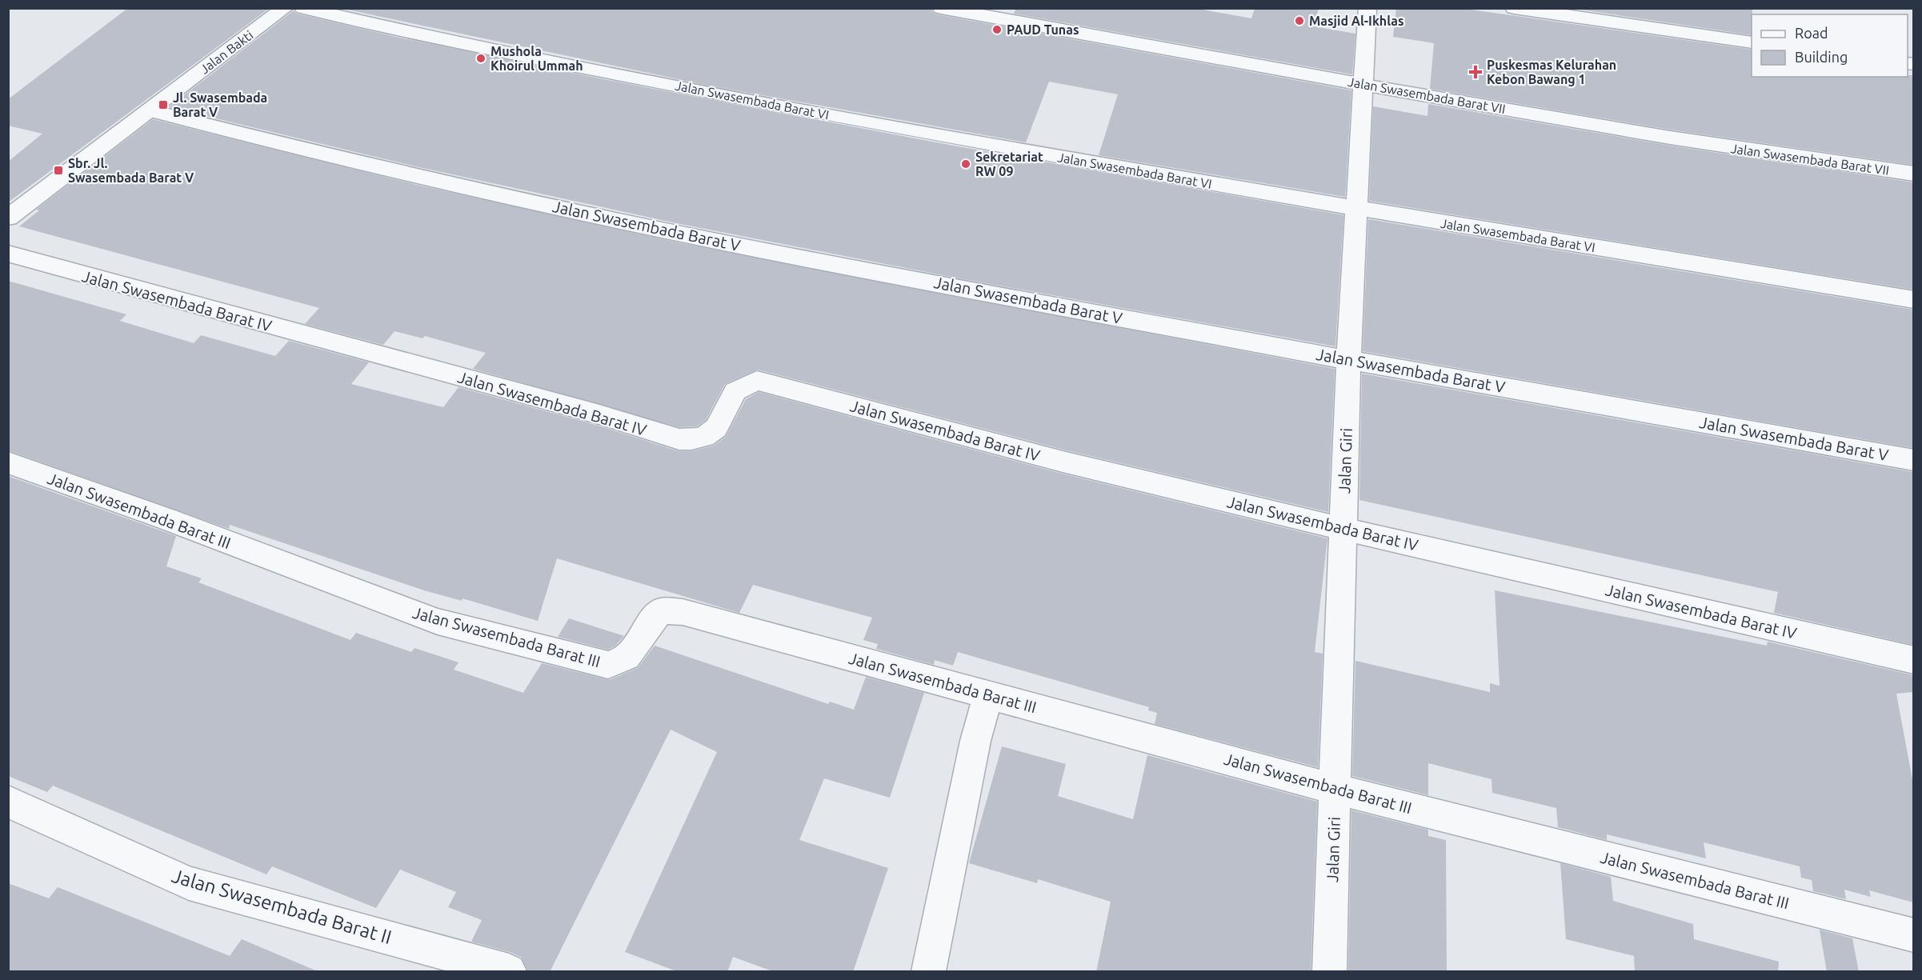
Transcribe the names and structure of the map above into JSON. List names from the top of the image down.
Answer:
{
  "streets": {
    "street": [
      "Jalan Bakti",
      "Jalan Swasembada Barat VII",
      "Jalan Swasembada Barat VI",
      "Jalan Swasembada Barat V",
      "Jalan Swasembada Barat IV",
      "Jalan Giri",
      "Jalan Swasembada Barat III",
      "Jalan Swasembada Barat II"
    ]
  },
  "crossings": [
    ["Jalan Bakti", "Jalan Swasembada Barat V"],
    ["Jalan Swasembada Barat VII", "Jalan Giri"],
    ["Jalan Swasembada Barat VI", "Jalan Giri"],
    ["Jalan Swasembada Barat V", "Jalan Giri"],
    ["Jalan Swasembada Barat IV", "Jalan Giri"],
    ["Jalan Giri", "Jalan Swasembada Barat III"]
  ],
  "places": {
    "other": [
      "Masjid Al-Ikhlas",
      "PAUD Tunas",
      "Mushola Khoirul Ummah",
      "Sekretariat RW 09"
    ],
    "health": ["Puskesmas Kelurahan Kebon Bawang 1"],
    "transit": ["Jl. Swasembada Barat V", "Sbr. Jl. Swasembada Barat V"]
  },
  "legend": ["Road", "Building"]
}
